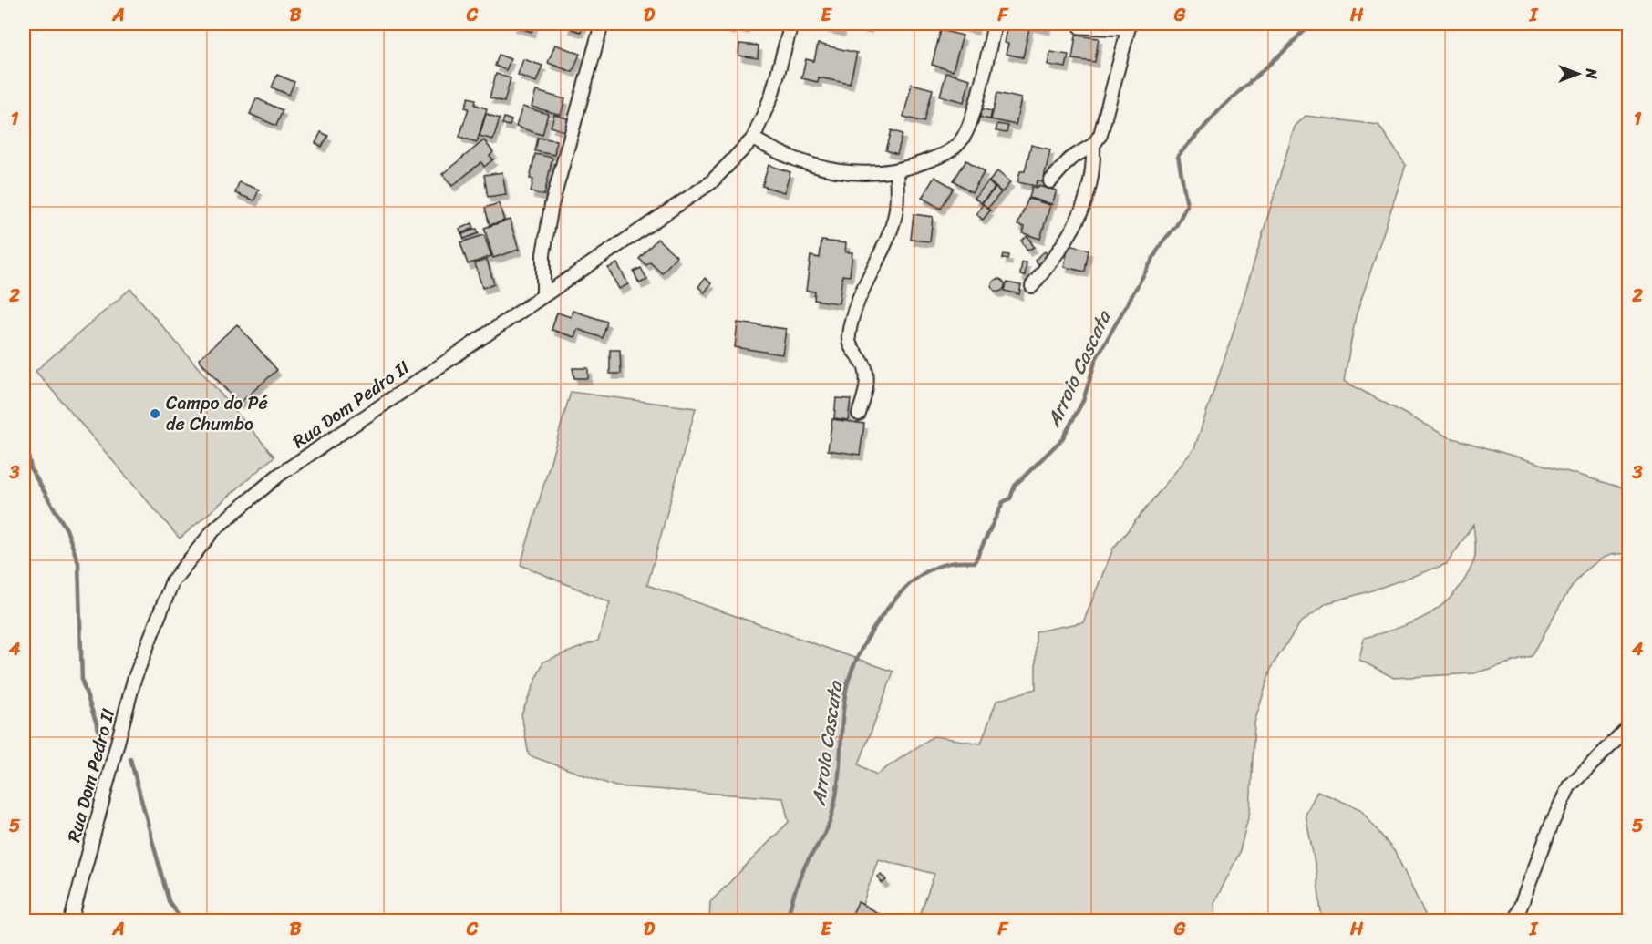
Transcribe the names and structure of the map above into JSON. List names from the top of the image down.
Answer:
{
  "streets": {
    "street": ["Rua Dom Pedro II"]
  },
  "water": ["Arroio Cascata"],
  "places": ["Campo do Pé de Chumbo"],
  "north": "right",
  "grid": {
    "columns": [
      "A",
      "B",
      "C",
      "D",
      "E",
      "F",
      "G",
      "H",
      "I"
    ],
    "rows": [
      "1",
      "2",
      "3",
      "4",
      "5"
    ]
  }
}
